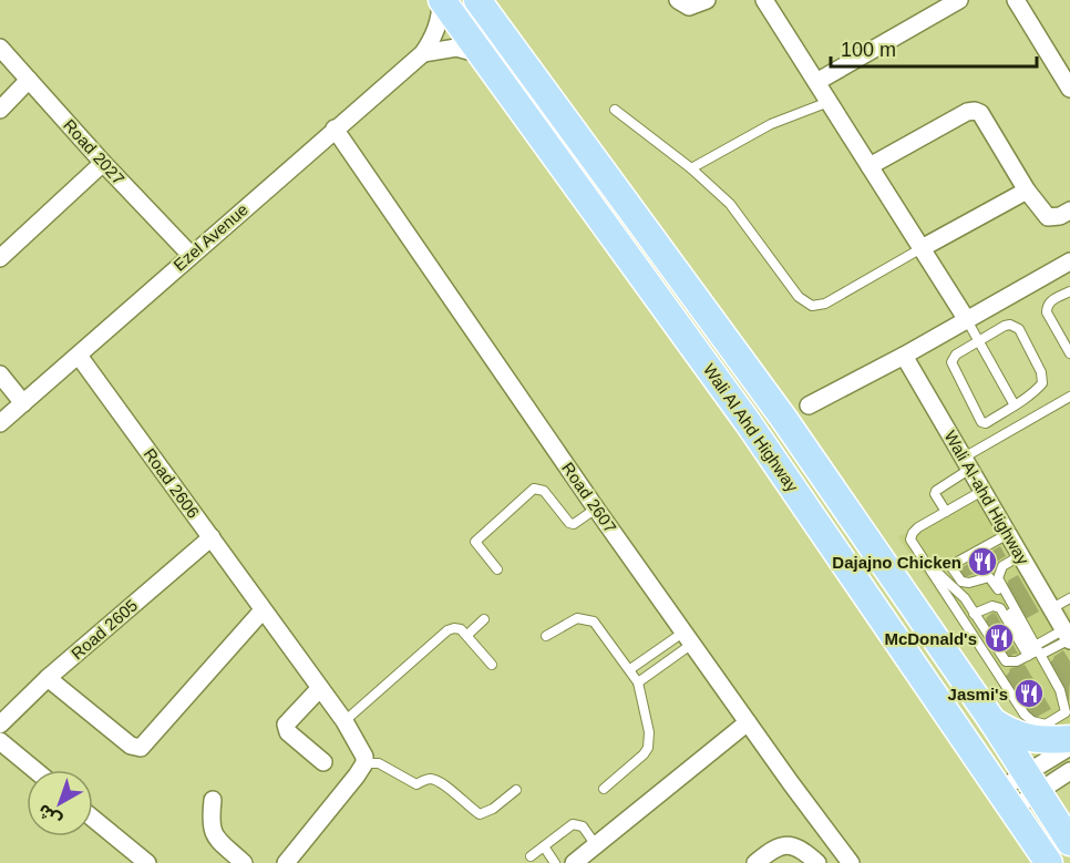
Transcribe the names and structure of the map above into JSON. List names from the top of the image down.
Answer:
{
  "streets": {
    "main road": ["Wali Al Ahd Highway"],
    "street": [
      "Road 2027",
      "Ezel Avenue",
      "Road 2606",
      "Road 2607",
      "Wali Al-ahd Highway",
      "Road 2605"
    ]
  },
  "crossings": [
    ["Road 2027", "Ezel Avenue"],
    ["Ezel Avenue", "Wali Al Ahd Highway"],
    ["Ezel Avenue", "Road 2606"],
    ["Ezel Avenue", "Road 2607"],
    ["Road 2606", "Road 2605"]
  ],
  "places": {
    "restaurant": ["Dajajno Chicken", "McDonald's", "Jasmi's"]
  },
  "scale_bar": "100 m",
  "north": "bottom left"
}
